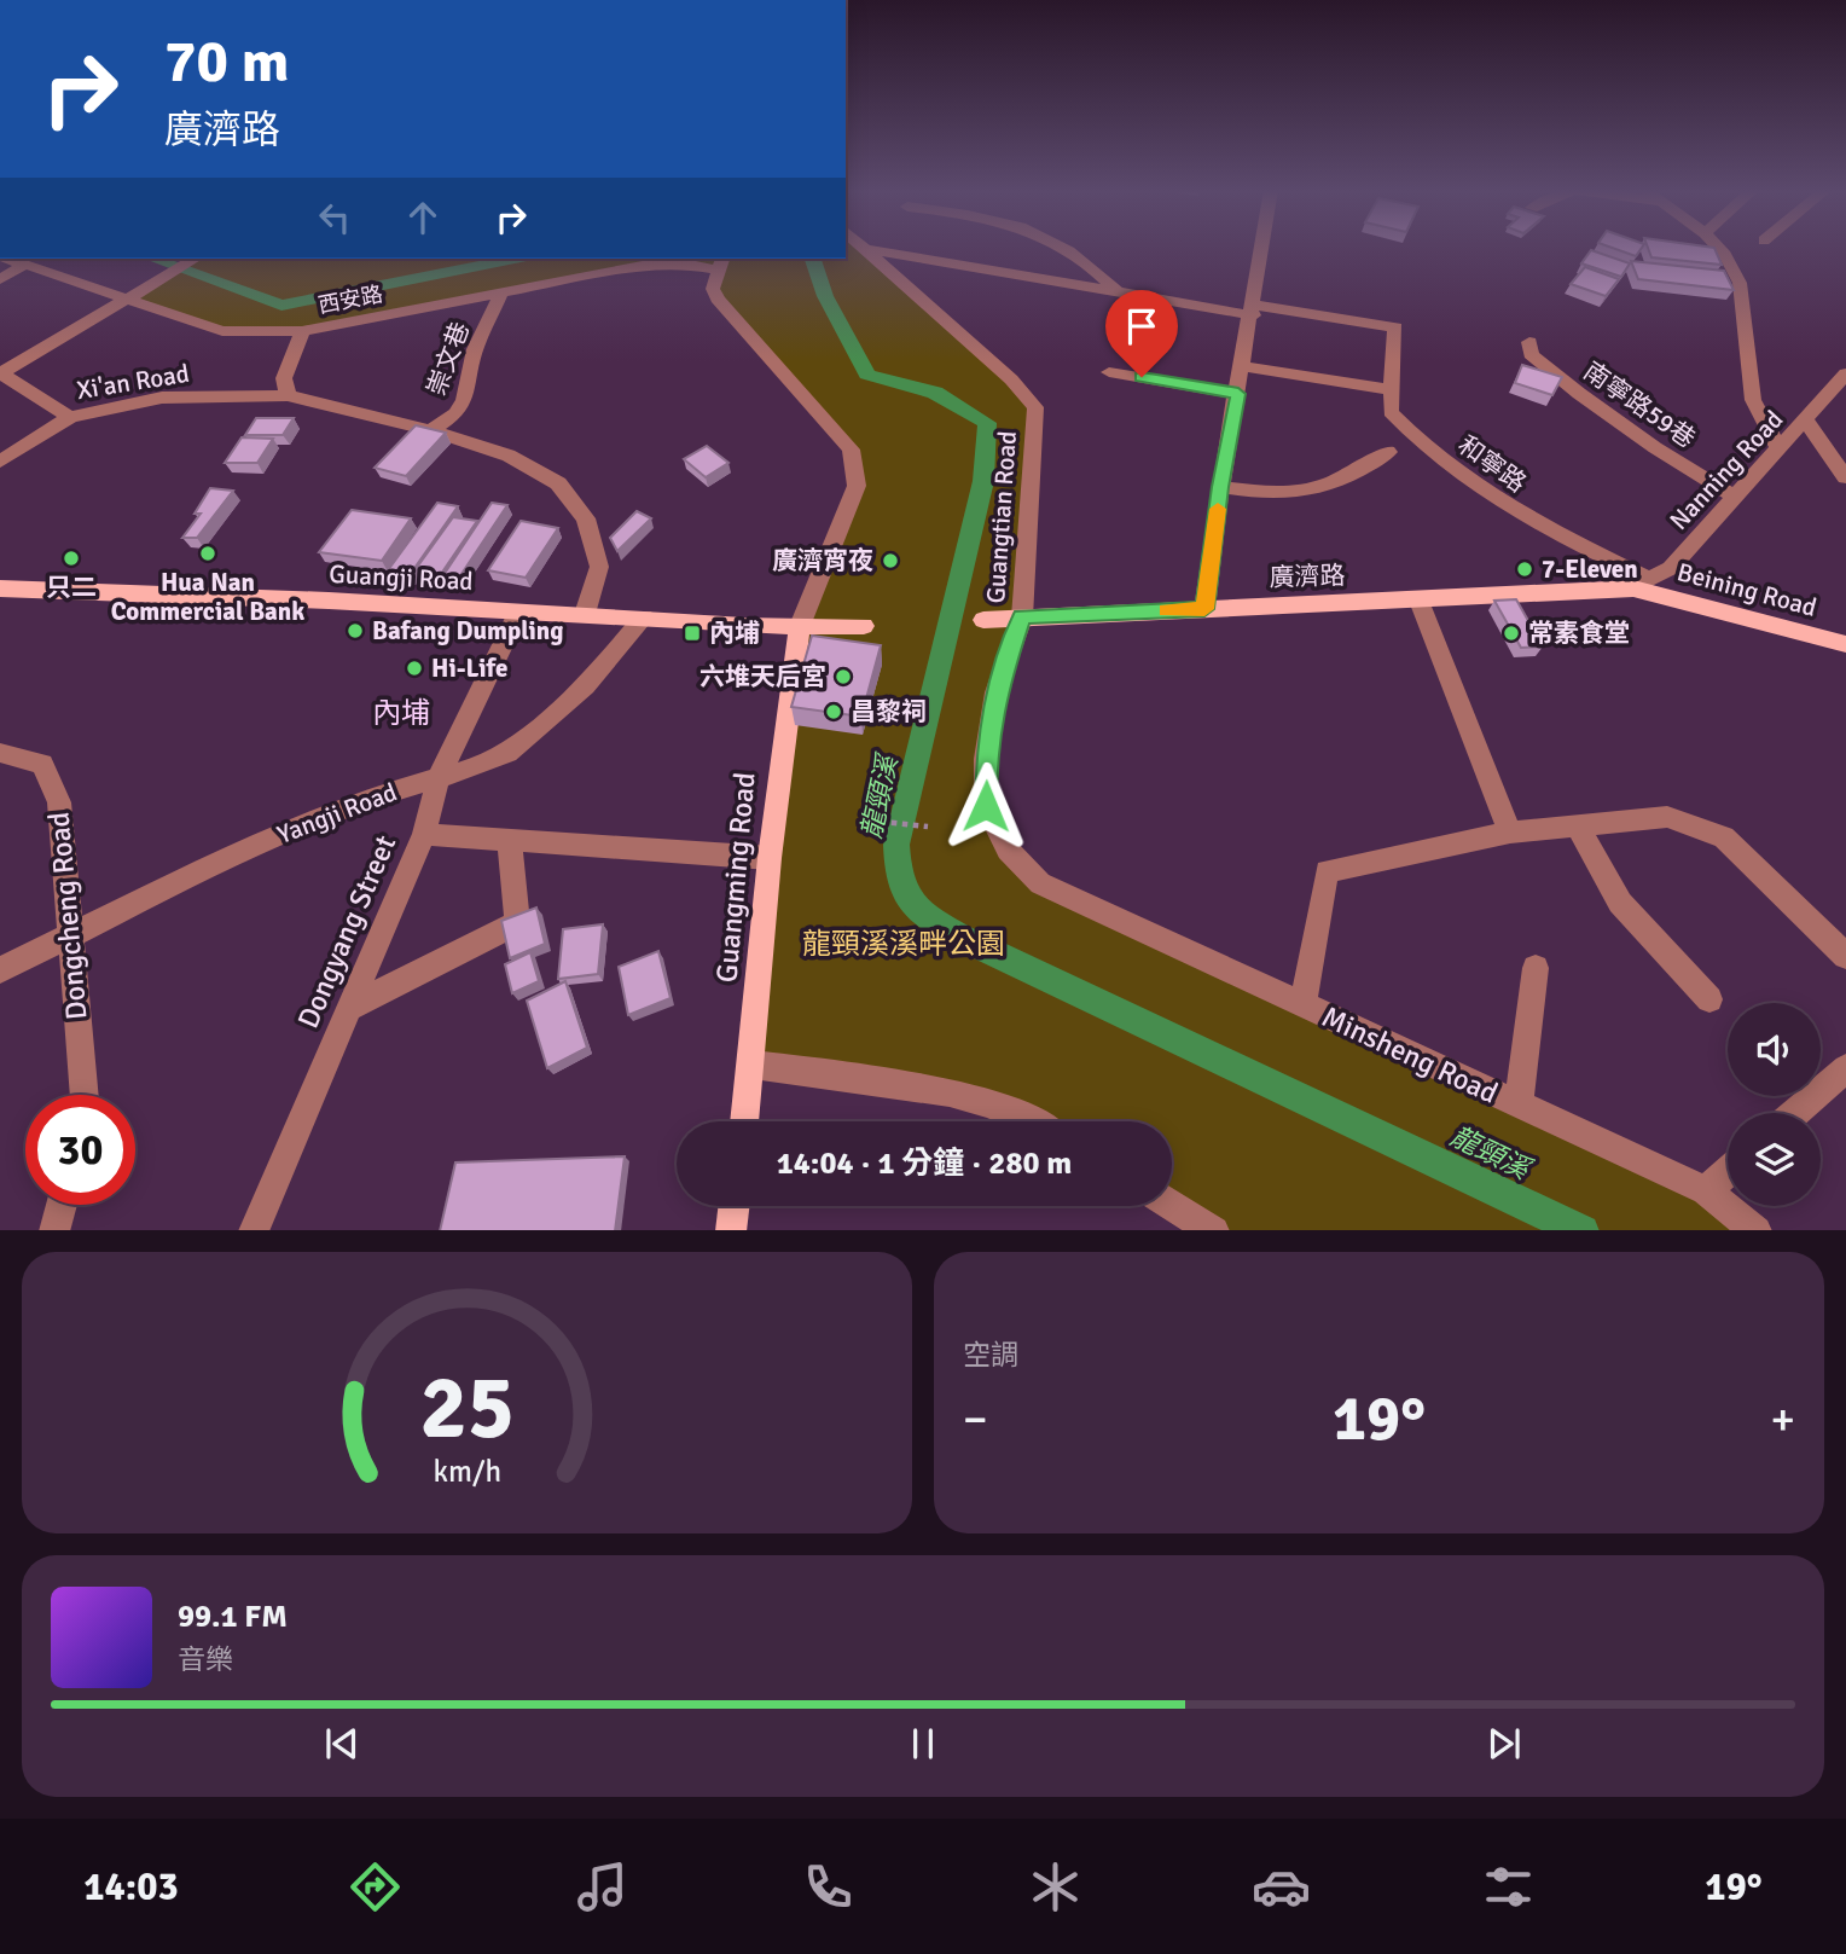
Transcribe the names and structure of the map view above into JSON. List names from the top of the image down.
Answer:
{
  "streets": {
    "main road": [
      "廣濟路",
      "Guangji Road",
      "Beining Road",
      "Guangming Road"
    ],
    "street": [
      "西安路",
      "崇文巷",
      "Xi'an Road",
      "南寧路59巷",
      "和寧路",
      "Nanning Road",
      "Guangtian Road",
      "Yangji Road",
      "Dongcheng Road",
      "Dongyang Street",
      "Minsheng Road"
    ]
  },
  "crossings": [
    ["西安路", "崇文巷"],
    ["崇文巷", "Xi'an Road"],
    ["Xi'an Road", "Guangji Road"],
    ["南寧路59巷", "Nanning Road"],
    ["和寧路", "Nanning Road"],
    ["和寧路", "廣濟路"],
    ["和寧路", "Beining Road"],
    ["Nanning Road", "廣濟路"],
    ["Nanning Road", "Beining Road"],
    ["Guangtian Road", "廣濟路"],
    ["Guangtian Road", "Minsheng Road"],
    ["廣濟路", "Beining Road"],
    ["Guangji Road", "Yangji Road"],
    ["Guangji Road", "Guangming Road"],
    ["Guangji Road", "Dongyang Street"],
    ["Yangji Road", "Dongcheng Road"],
    ["Yangji Road", "Dongyang Street"]
  ],
  "districts": ["內埔"],
  "water": ["龍頸溪"],
  "parks": ["龍頸溪溪畔公園"],
  "places": {
    "other": [
      "Hua Nan Commercial Bank",
      "只二",
      "廣濟宵夜",
      "7-Eleven",
      "Bafang Dumpling",
      "常素食堂",
      "Hi-Life",
      "六堆天后宮",
      "昌黎祠"
    ],
    "transit": ["內埔"]
  },
  "page": {
    "turn": ["70 m", "廣濟路"],
    "limit": "30",
    "trip": "14:04 · 1 分鐘 · 280 m",
    "tile": "空調",
    "heat": ["−", "19°", "+"],
    "song": ["99.1 FM", "音樂"],
    "tabs": ["14:03", "19°"],
    "gauge": ["25", "km/h"]
  }
}
